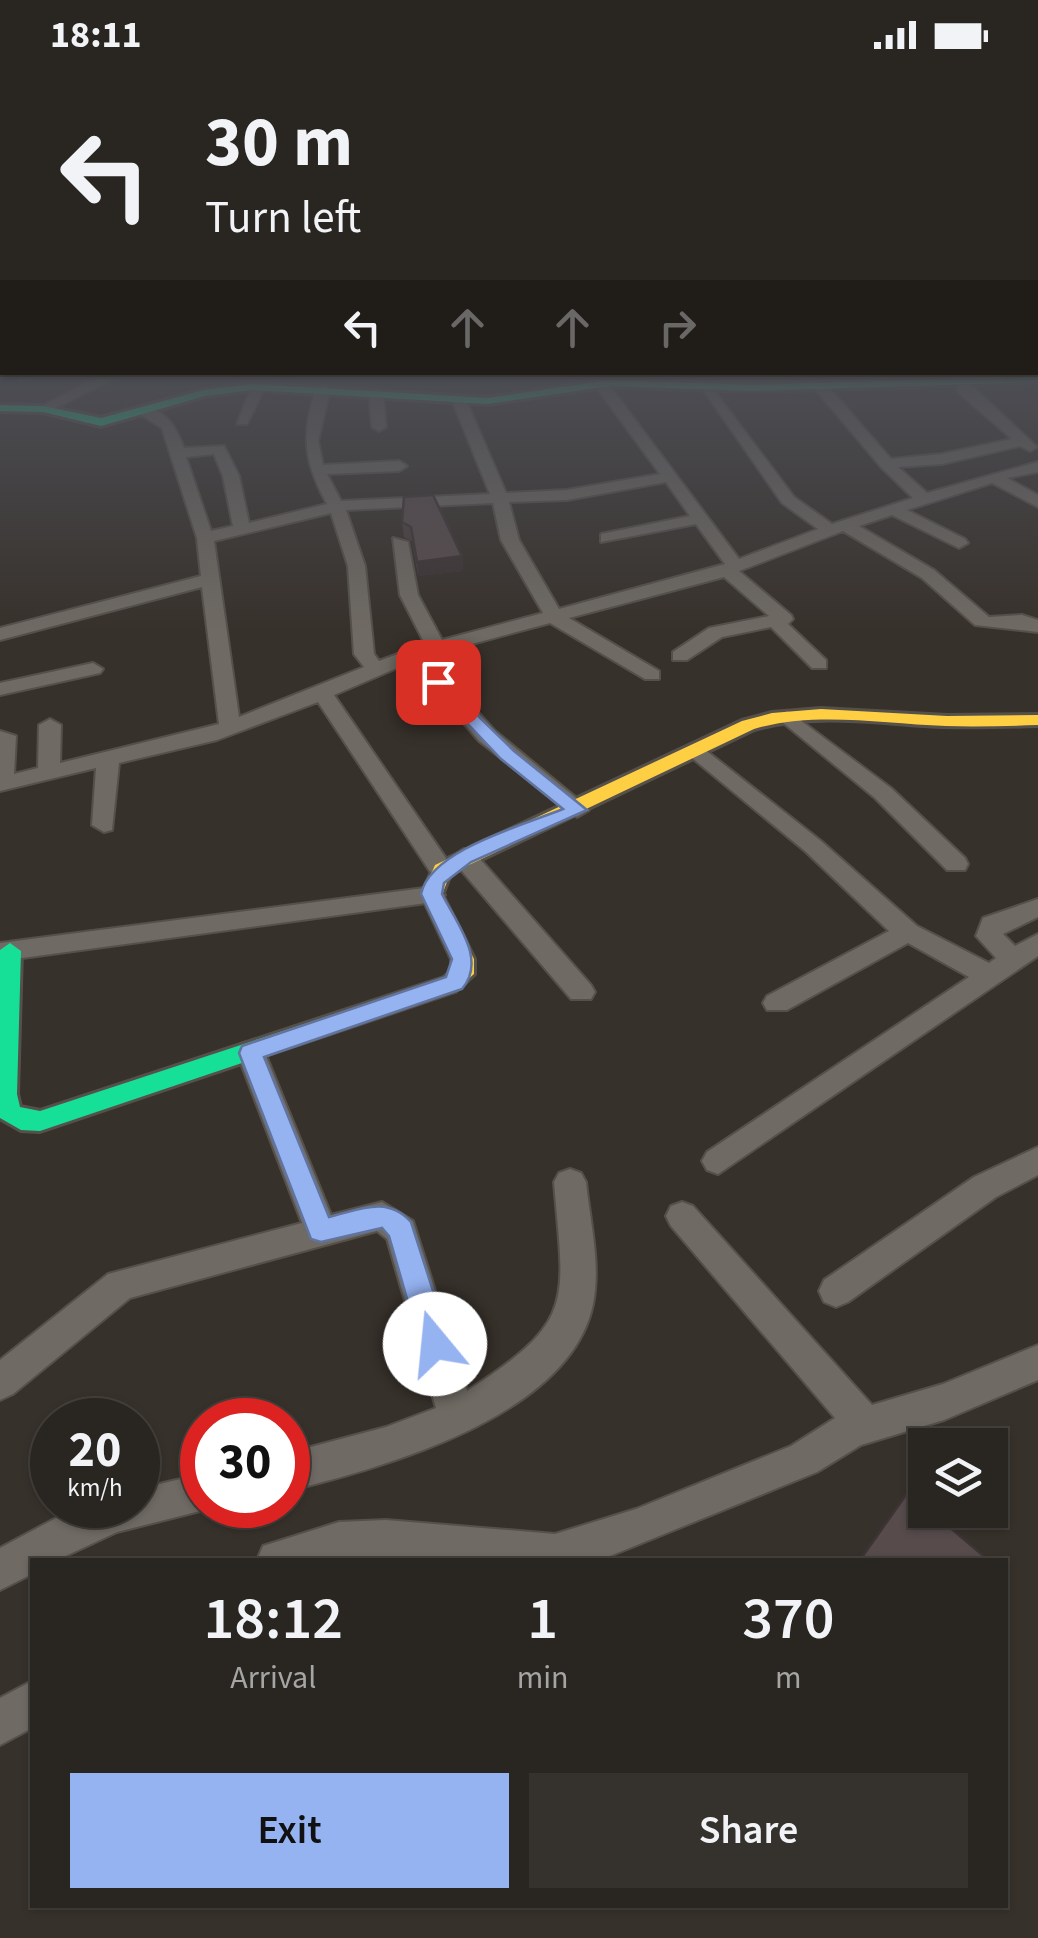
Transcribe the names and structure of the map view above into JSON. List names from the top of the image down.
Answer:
{
  "page": {
    "status": "18:11",
    "turn": ["30 m", "Turn left"],
    "speed": "20 km/h",
    "limit": "30",
    "eta": [
      "18:12",
      "Arrival",
      "1",
      "min",
      "370",
      "m"
    ],
    "buttons": ["Exit", "Share"]
  }
}
